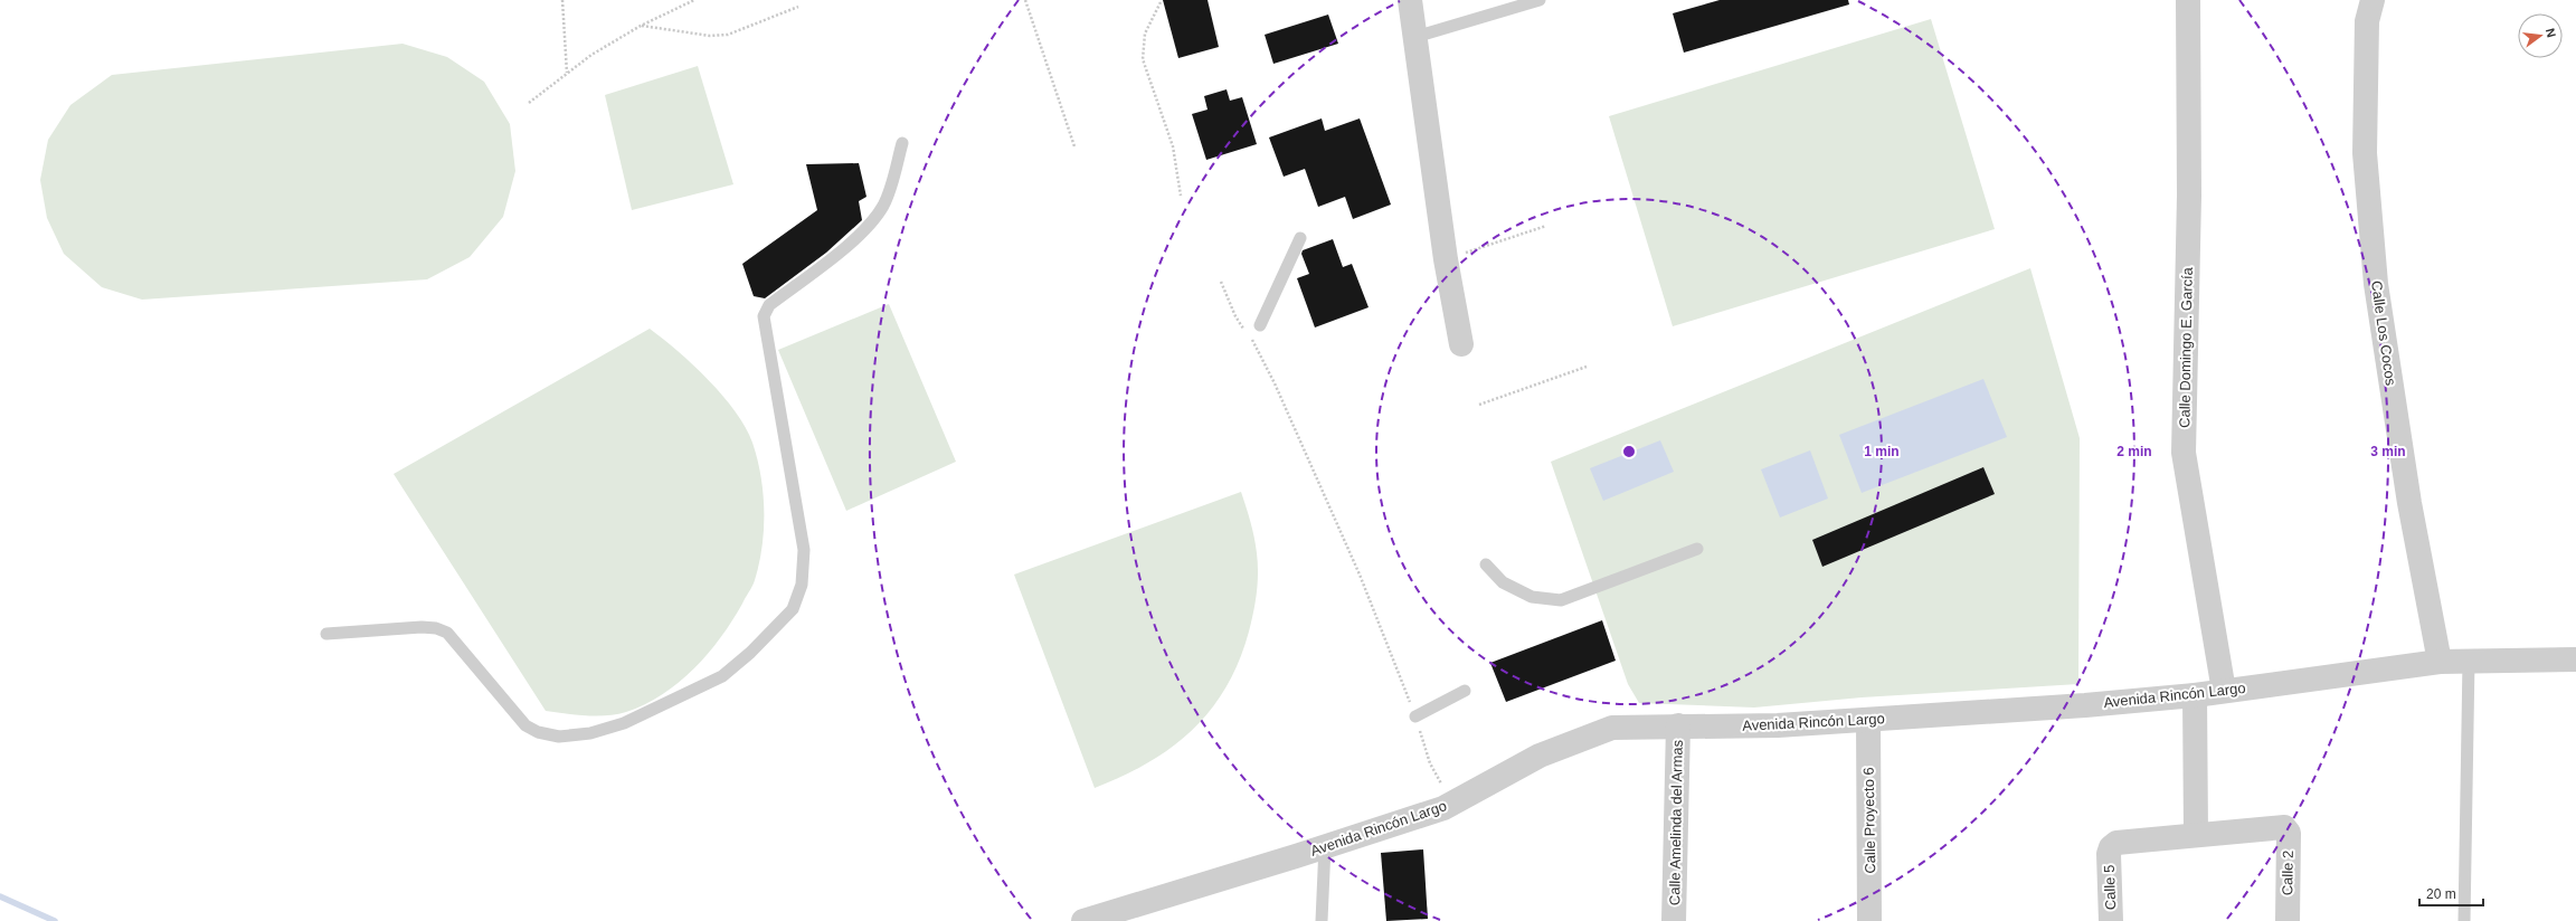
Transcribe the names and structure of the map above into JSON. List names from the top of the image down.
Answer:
{
  "streets": {
    "street": [
      "Calle Los Cocos",
      "Calle Domingo E. García",
      "Avenida Rincón Largo",
      "Calle Proyecto 6",
      "Calle Amelinda del Armas",
      "Calle 2",
      "Calle 5"
    ]
  },
  "crossings": [
    ["Calle Los Cocos", "Avenida Rincón Largo"],
    ["Calle Domingo E. García", "Avenida Rincón Largo"],
    ["Avenida Rincón Largo", "Calle Proyecto 6"],
    ["Avenida Rincón Largo", "Calle Amelinda del Armas"],
    ["Calle 2", "Calle 5"]
  ],
  "scale_bar": "20 m",
  "north": "right",
  "rings": ["1 min", "2 min", "3 min"]
}
